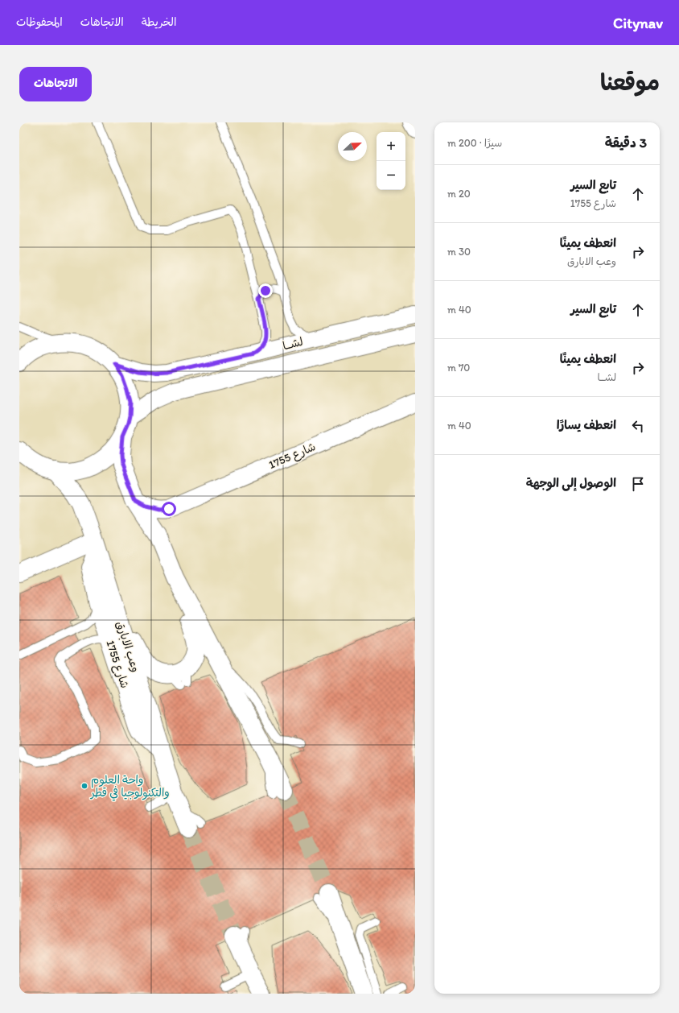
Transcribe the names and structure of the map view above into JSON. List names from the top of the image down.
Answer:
{
  "streets": {
    "street": ["لشــا", "شارع 1755", "وعب الابارق"]
  },
  "crossings": [
    ["شارع 1755", "وعب الابارق"]
  ],
  "places": ["واحة العلوم والتكنولوجيا في قطر"],
  "north": "top right",
  "page": {
    "header": "Citynav",
    "nav": ["الخريطة", "الاتجاهات", "المحفوظات"],
    "title": "موقعنا",
    "buttons": "الاتجاهات",
    "heading": ["3 دقيقة", "سيرًا · 200 m"],
    "map_buttons": ["+", "−"],
    "list": [
      ["تابع السير", "شارع 1755", "20 m"],
      ["انعطف يمينًا", "وعب الابارق", "30 m"],
      ["تابع السير", "40 m"],
      ["انعطف يمينًا", "لشــا", "70 m"],
      ["انعطف يسارًا", "40 m"],
      "الوصول إلى الوجهة"
    ]
  }
}
